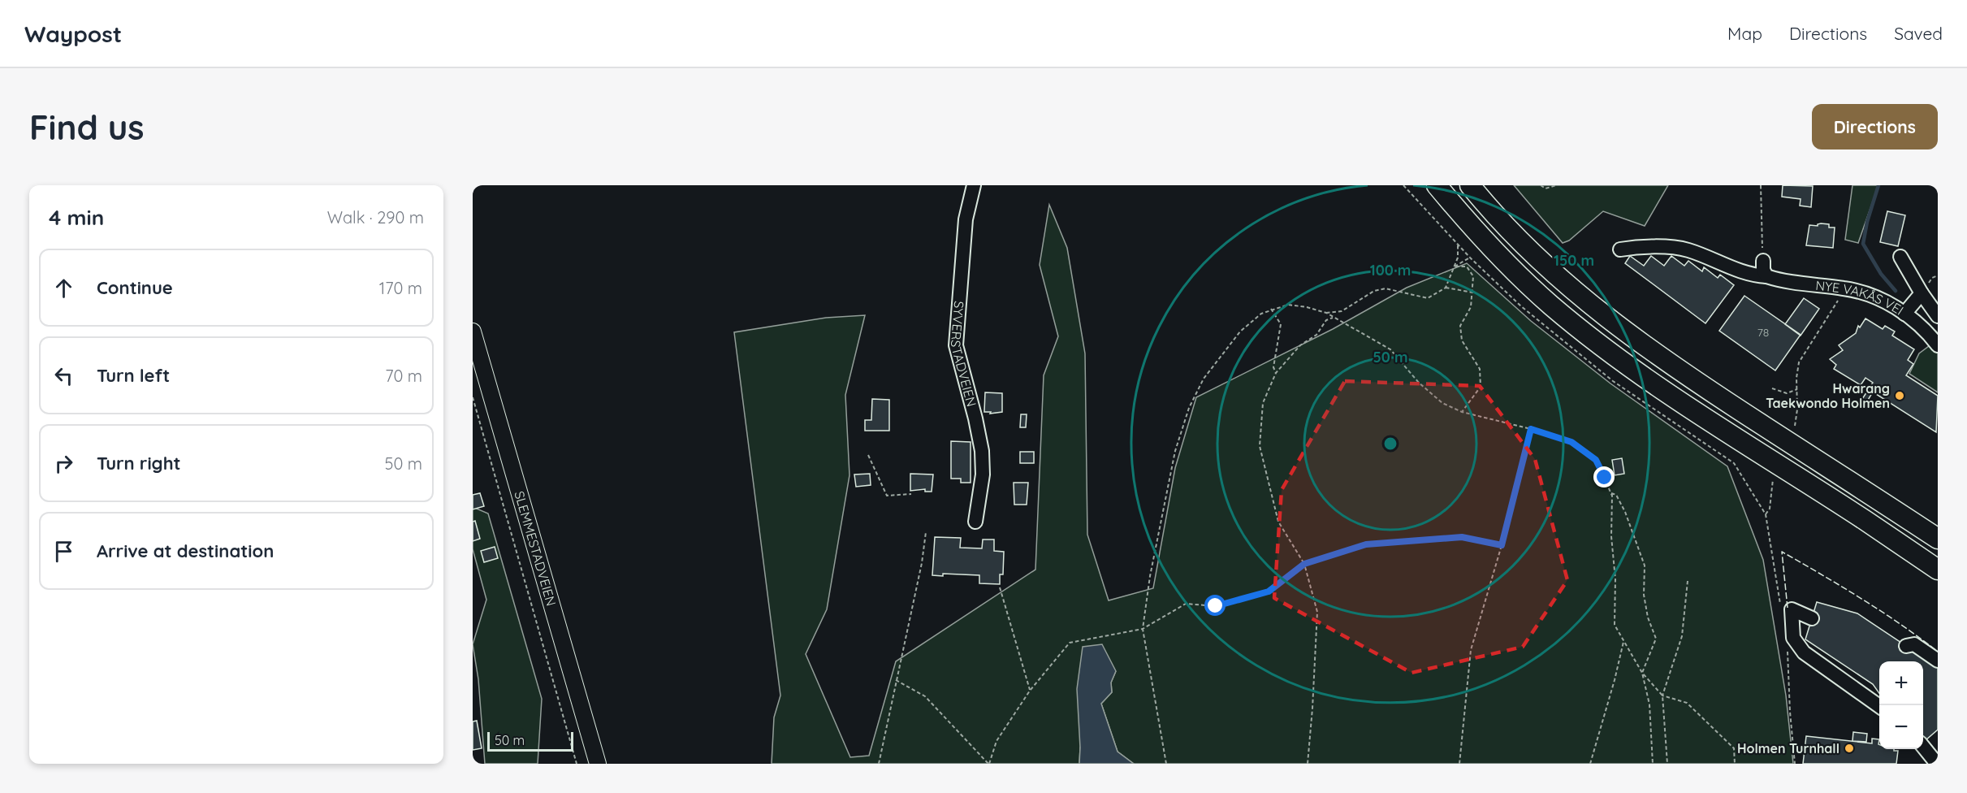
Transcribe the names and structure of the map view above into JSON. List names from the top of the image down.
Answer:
{
  "streets": {
    "main road": ["SLEMMESTADVEIEN"],
    "street": ["NYE VAKÅS VEI", "SYVERSTADVEIEN"]
  },
  "places": ["Hwarang Taekwondo Holmen", "Holmen Turnhall"],
  "house_numbers": ["78"],
  "scale_bar": "50 m",
  "page": {
    "header": "Waypost",
    "nav": ["Map", "Directions", "Saved"],
    "buttons": "Directions",
    "title": "Find us",
    "heading": ["4 min", "Walk · 290 m"],
    "list": [
      ["Continue", "170 m"],
      ["Turn left", "70 m"],
      ["Turn right", "50 m"],
      "Arrive at destination"
    ],
    "map_buttons": ["+", "−"],
    "scale": "50 m"
  },
  "rings": ["150 m", "100 m", "50 m"]
}
